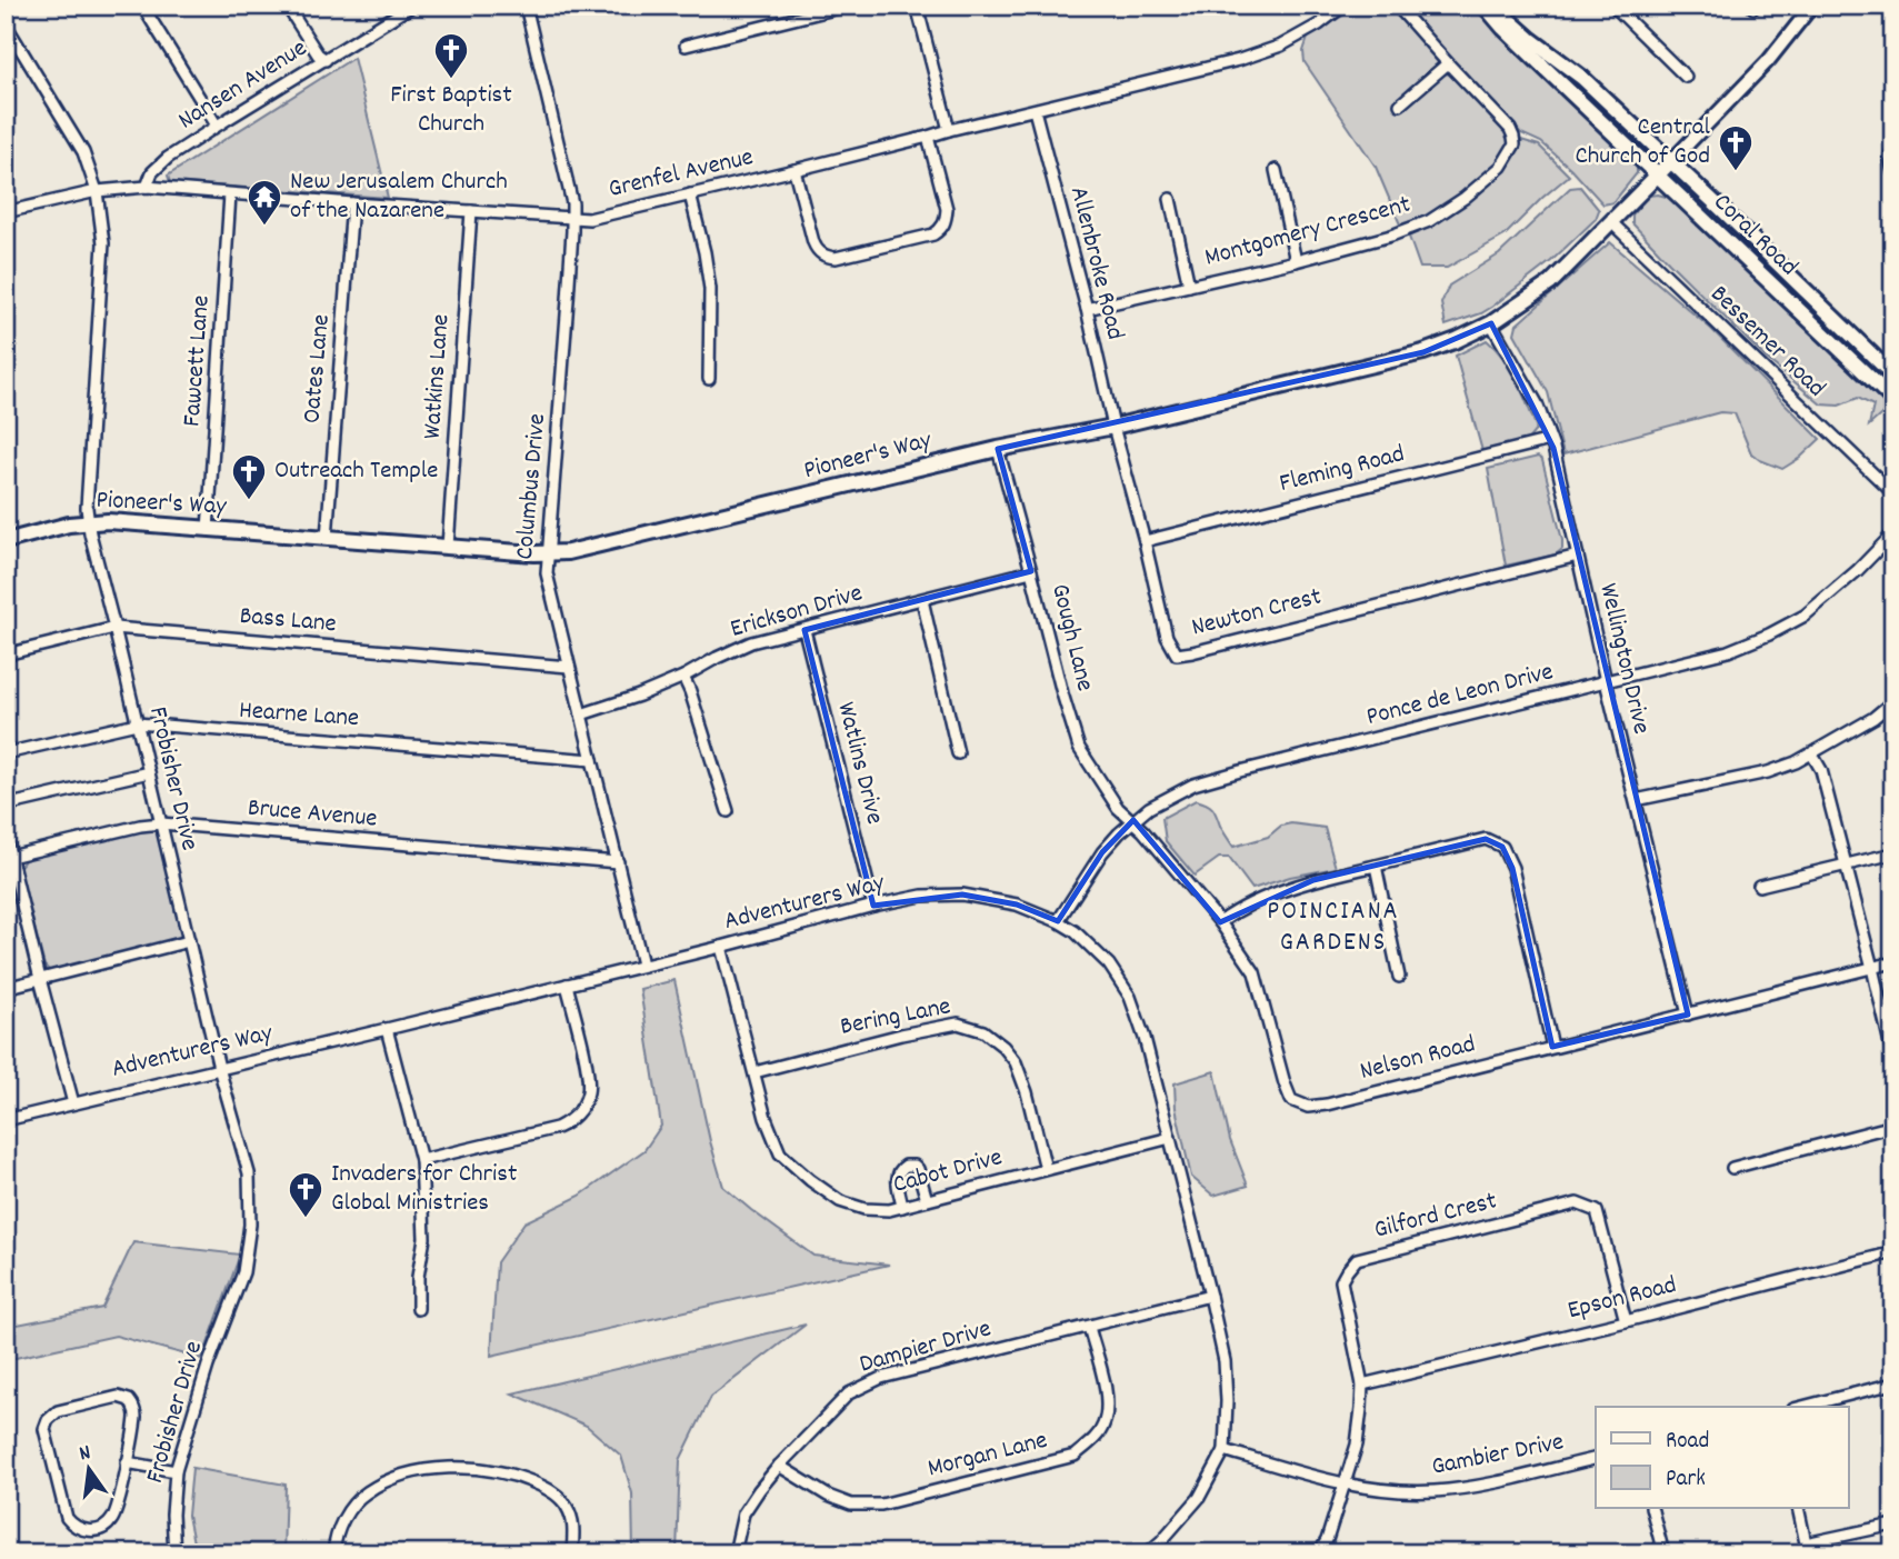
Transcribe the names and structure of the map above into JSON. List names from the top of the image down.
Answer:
{
  "streets": {
    "main road": ["Coral Road", "Pioneer's Way"],
    "street": [
      "Nansen Avenue",
      "Grenfel Avenue",
      "Montgomery Crescent",
      "Allenbroke Road",
      "Bessemer Road",
      "Fawcett Lane",
      "Oates Lane",
      "Watkins Lane",
      "Fleming Road",
      "Columbus Drive",
      "Erickson Drive",
      "Newton Crest",
      "Bass Lane",
      "Gough Lane",
      "Wellington Drive",
      "Ponce de Leon Drive",
      "Hearne Lane",
      "Watlins Drive",
      "Frobisher Drive",
      "Bruce Avenue",
      "Adventurers Way",
      "Bering Lane",
      "Nelson Road",
      "Cabot Drive",
      "Gilford Crest",
      "Epson Road",
      "Dampier Drive",
      "Morgan Lane",
      "Gambier Drive"
    ]
  },
  "crossings": [
    ["Nansen Avenue", "Grenfel Avenue"],
    ["Grenfel Avenue", "Allenbroke Road"],
    ["Grenfel Avenue", "Fawcett Lane"],
    ["Grenfel Avenue", "Oates Lane"],
    ["Grenfel Avenue", "Watkins Lane"],
    ["Grenfel Avenue", "Columbus Drive"],
    ["Grenfel Avenue", "Frobisher Drive"],
    ["Montgomery Crescent", "Allenbroke Road"],
    ["Coral Road", "Pioneer's Way"],
    ["Allenbroke Road", "Pioneer's Way"],
    ["Allenbroke Road", "Newton Crest"],
    ["Bessemer Road", "Pioneer's Way"],
    ["Fawcett Lane", "Pioneer's Way"],
    ["Oates Lane", "Pioneer's Way"],
    ["Watkins Lane", "Pioneer's Way"],
    ["Pioneer's Way", "Columbus Drive"],
    ["Pioneer's Way", "Newton Crest"],
    ["Pioneer's Way", "Gough Lane"],
    ["Pioneer's Way", "Wellington Drive"],
    ["Pioneer's Way", "Frobisher Drive"],
    ["Fleming Road", "Newton Crest"],
    ["Fleming Road", "Wellington Drive"],
    ["Columbus Drive", "Erickson Drive"],
    ["Columbus Drive", "Bass Lane"],
    ["Columbus Drive", "Hearne Lane"],
    ["Columbus Drive", "Bruce Avenue"],
    ["Columbus Drive", "Adventurers Way"],
    ["Erickson Drive", "Gough Lane"],
    ["Erickson Drive", "Watlins Drive"],
    ["Newton Crest", "Wellington Drive"],
    ["Bass Lane", "Frobisher Drive"],
    ["Gough Lane", "Ponce de Leon Drive"],
    ["Gough Lane", "Nelson Road"],
    ["Wellington Drive", "Ponce de Leon Drive"],
    ["Wellington Drive", "Nelson Road"],
    ["Ponce de Leon Drive", "Adventurers Way"],
    ["Ponce de Leon Drive", "Nelson Road"],
    ["Hearne Lane", "Frobisher Drive"],
    ["Watlins Drive", "Adventurers Way"],
    ["Frobisher Drive", "Bruce Avenue"],
    ["Frobisher Drive", "Adventurers Way"],
    ["Adventurers Way", "Cabot Drive"],
    ["Adventurers Way", "Dampier Drive"],
    ["Adventurers Way", "Gambier Drive"],
    ["Bering Lane", "Cabot Drive"],
    ["Gilford Crest", "Epson Road"],
    ["Gilford Crest", "Gambier Drive"],
    ["Dampier Drive", "Morgan Lane"]
  ],
  "districts": ["POINCIANA GARDENS"],
  "places": {
    "church": [
      "First Baptist Church",
      "Central Church of God",
      "Outreach Temple",
      "Invaders for Christ Global Ministries"
    ],
    "temple": ["New Jerusalem Church of the Nazarene"]
  },
  "legend": ["Road", "Park"],
  "north": "top"
}
